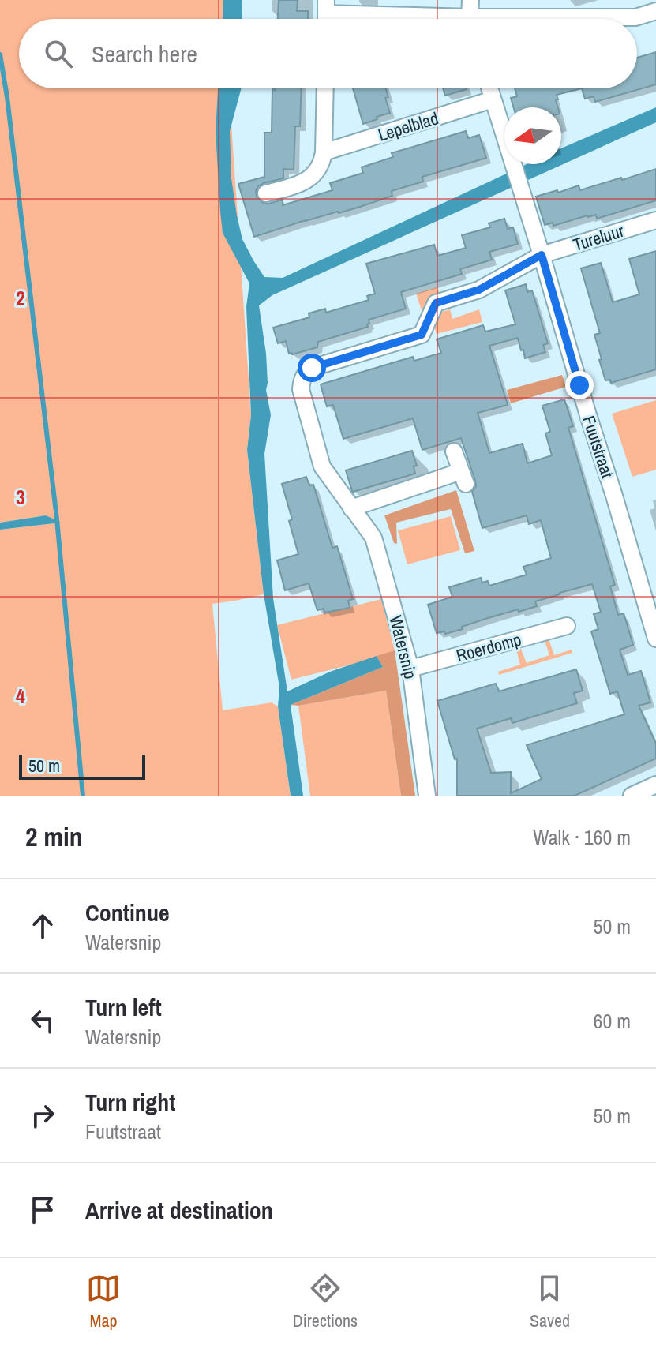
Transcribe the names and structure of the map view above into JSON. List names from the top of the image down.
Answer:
{
  "streets": {
    "street": [
      "Lepelblad",
      "Tureluur",
      "Fuutstraat",
      "Watersnip",
      "Roerdomp"
    ]
  },
  "crossings": [
    ["Lepelblad", "Fuutstraat"],
    ["Tureluur", "Fuutstraat"],
    ["Tureluur", "Watersnip"],
    ["Fuutstraat", "Watersnip"],
    ["Watersnip", "Roerdomp"]
  ],
  "scale_bar": "50 m",
  "north": "left",
  "page": {
    "search": "Search here",
    "scale": "50 m",
    "heading": ["2 min", "Walk · 160 m"],
    "list": [
      ["Continue", "Watersnip", "50 m"],
      ["Turn left", "Watersnip", "60 m"],
      ["Turn right", "Fuutstraat", "50 m"],
      "Arrive at destination"
    ],
    "nav": ["Map", "Directions", "Saved"]
  },
  "grid": {
    "rows": ["2", "3", "4"]
  }
}
